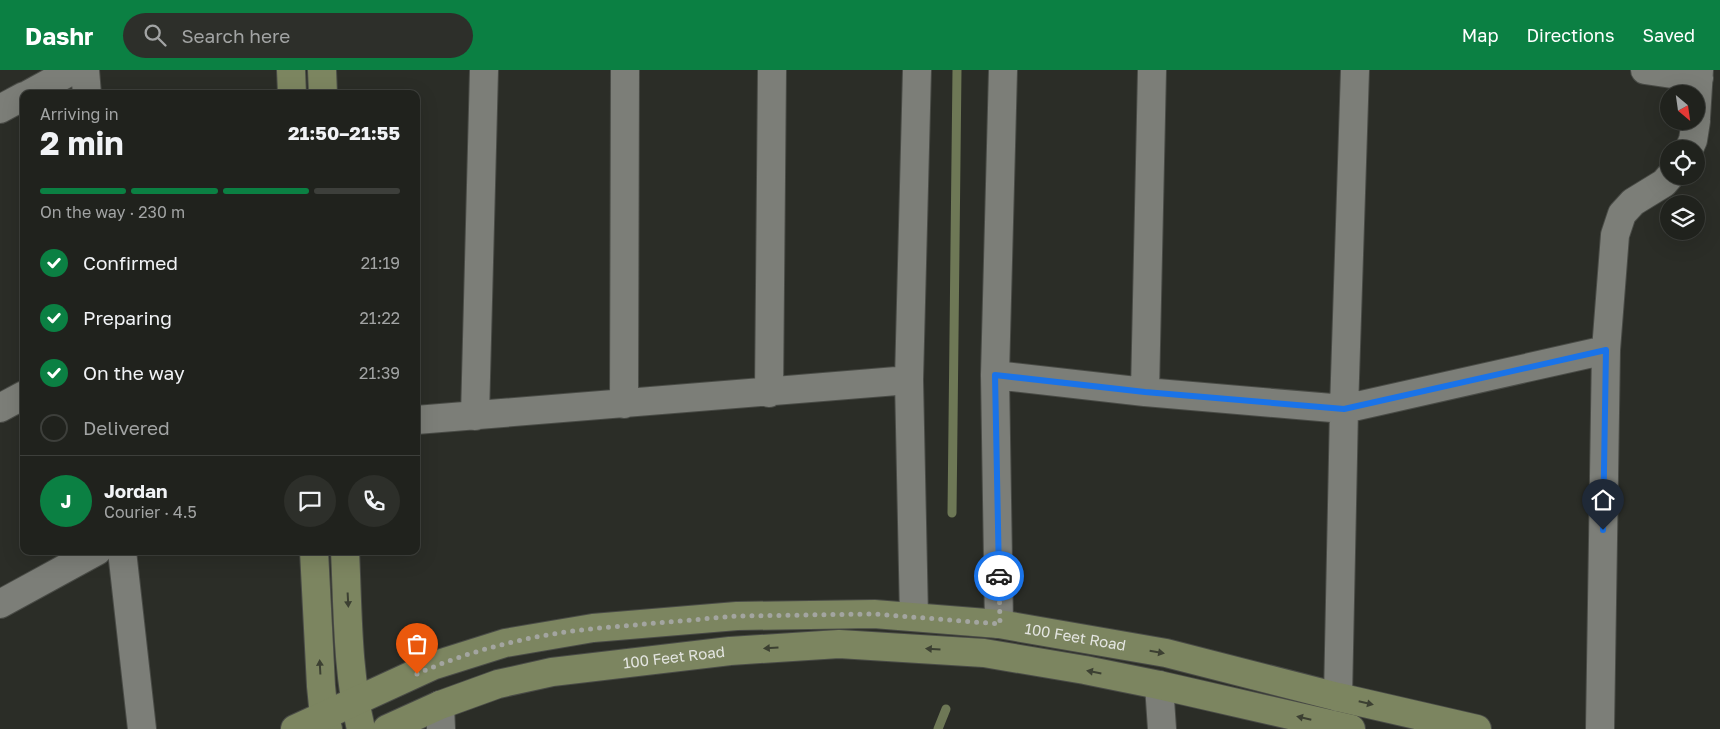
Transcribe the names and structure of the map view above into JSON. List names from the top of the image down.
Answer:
{
  "streets": {
    "main road": ["100 Feet Road"]
  },
  "north": "bottom right",
  "page": {
    "header": "Dashr",
    "search": "Search here",
    "nav": ["Map", "Directions", "Saved"],
    "heading": ["2 min", "Arriving in", "21:50–21:55"],
    "panel": ["Jordan", "Courier · 4.5"],
    "bar": "On the way · 230 m",
    "list": [
      ["Confirmed", "21:19"],
      ["Preparing", "21:22"],
      ["On the way", "21:39"],
      "Delivered"
    ],
    "round": "J"
  }
}
